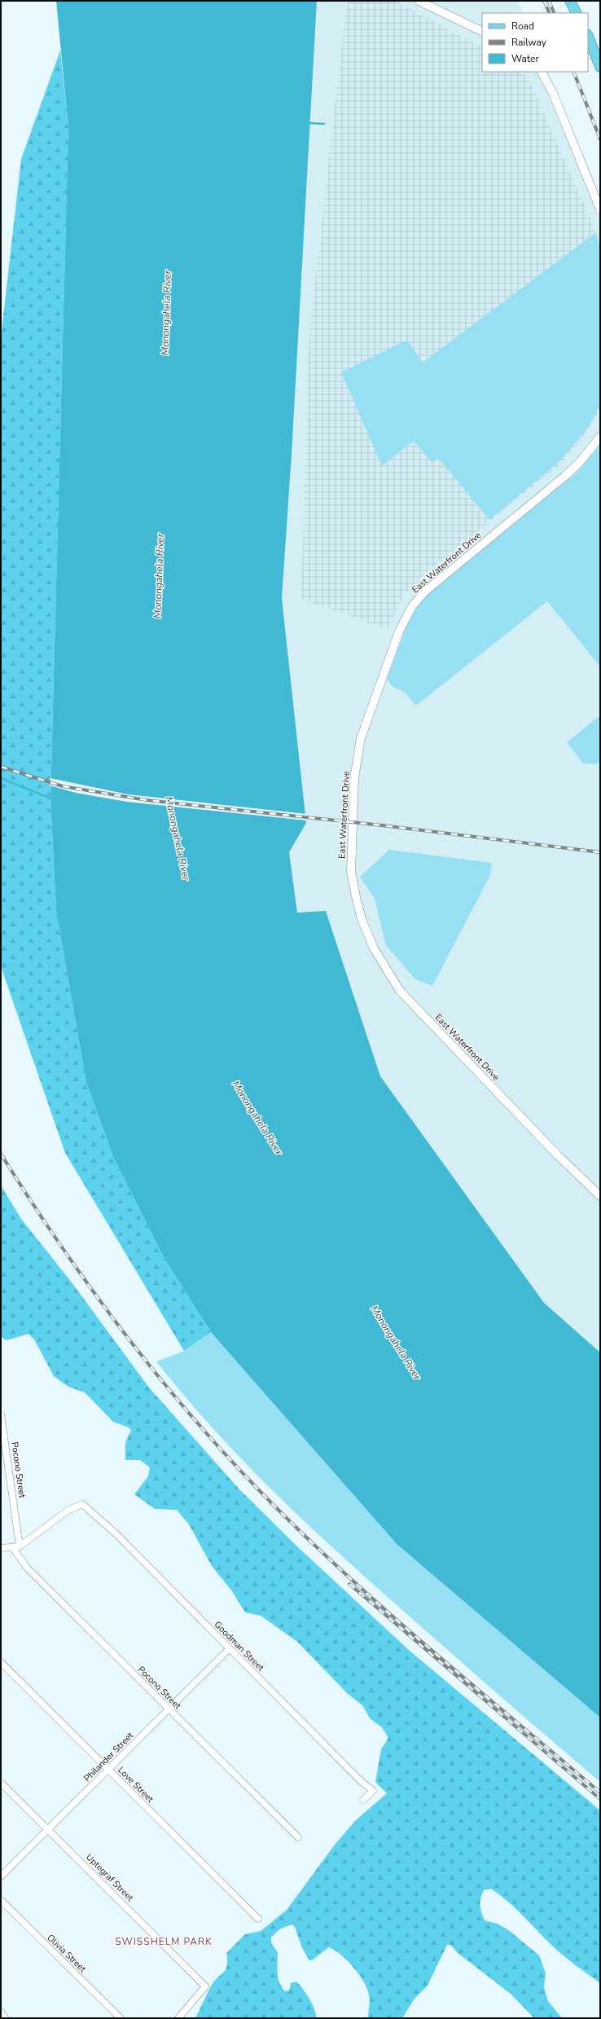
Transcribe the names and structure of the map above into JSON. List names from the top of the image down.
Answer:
{
  "streets": {
    "street": [
      "East Waterfront Drive",
      "Pocono Street",
      "Goodman Street",
      "Philander Street",
      "Love Street",
      "Uptegraf Street",
      "Olivia Street"
    ]
  },
  "crossings": [
    ["Pocono Street", "Goodman Street"],
    ["Pocono Street", "Philander Street"],
    ["Goodman Street", "Philander Street"],
    ["Philander Street", "Love Street"],
    ["Philander Street", "Uptegraf Street"]
  ],
  "districts": ["SWISSHELM PARK"],
  "water": ["Monongahela River"],
  "legend": ["Road", "Railway", "Water"]
}
